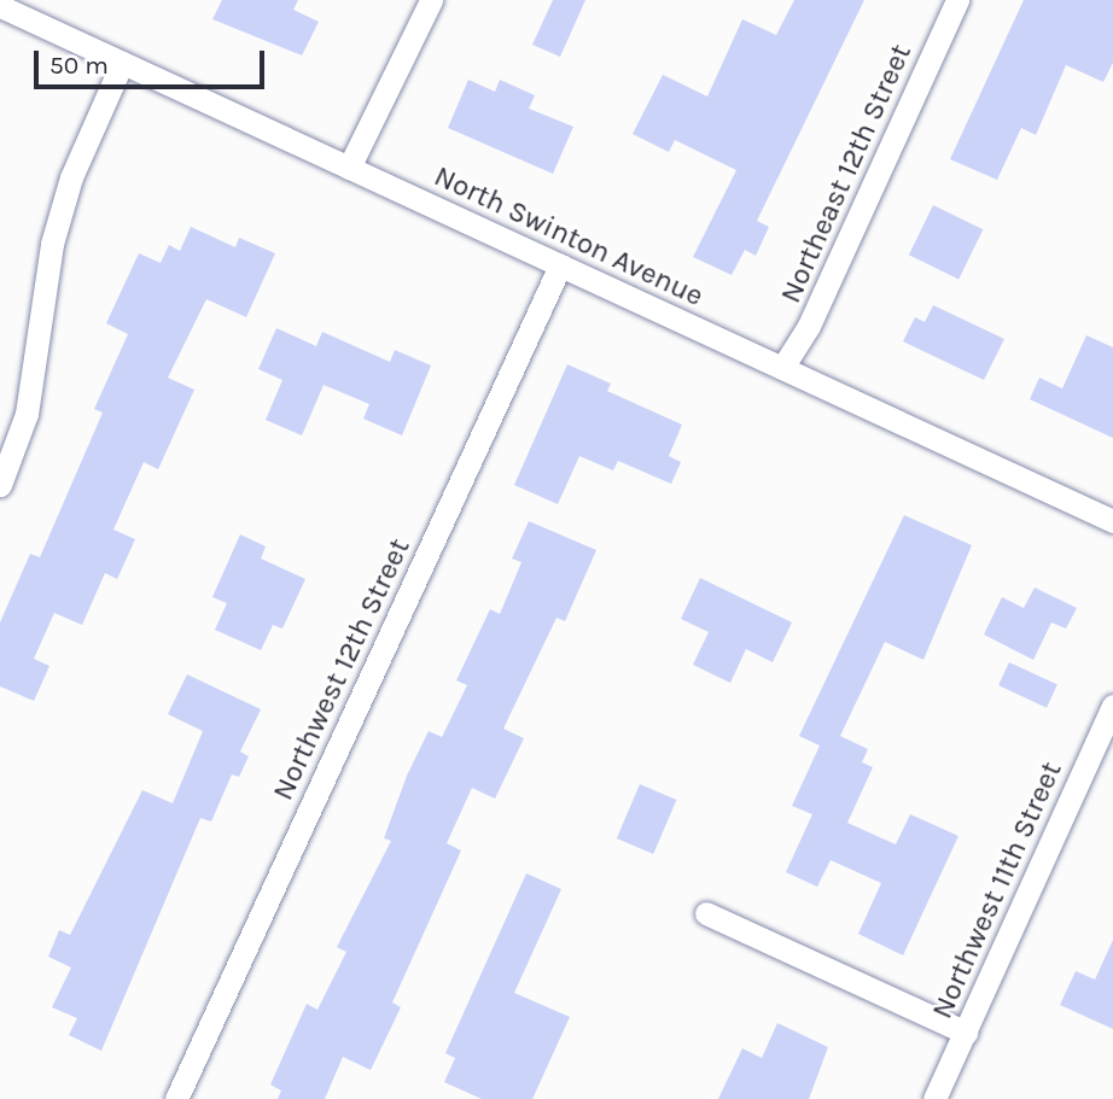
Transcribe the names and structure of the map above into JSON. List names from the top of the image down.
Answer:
{
  "streets": {
    "street": [
      "Northeast 12th Street",
      "North Swinton Avenue",
      "Northwest 12th Street",
      "Northwest 11th Street"
    ]
  },
  "crossings": [
    ["Northeast 12th Street", "North Swinton Avenue"],
    ["North Swinton Avenue", "Northwest 12th Street"]
  ],
  "scale_bar": "50 m"
}
